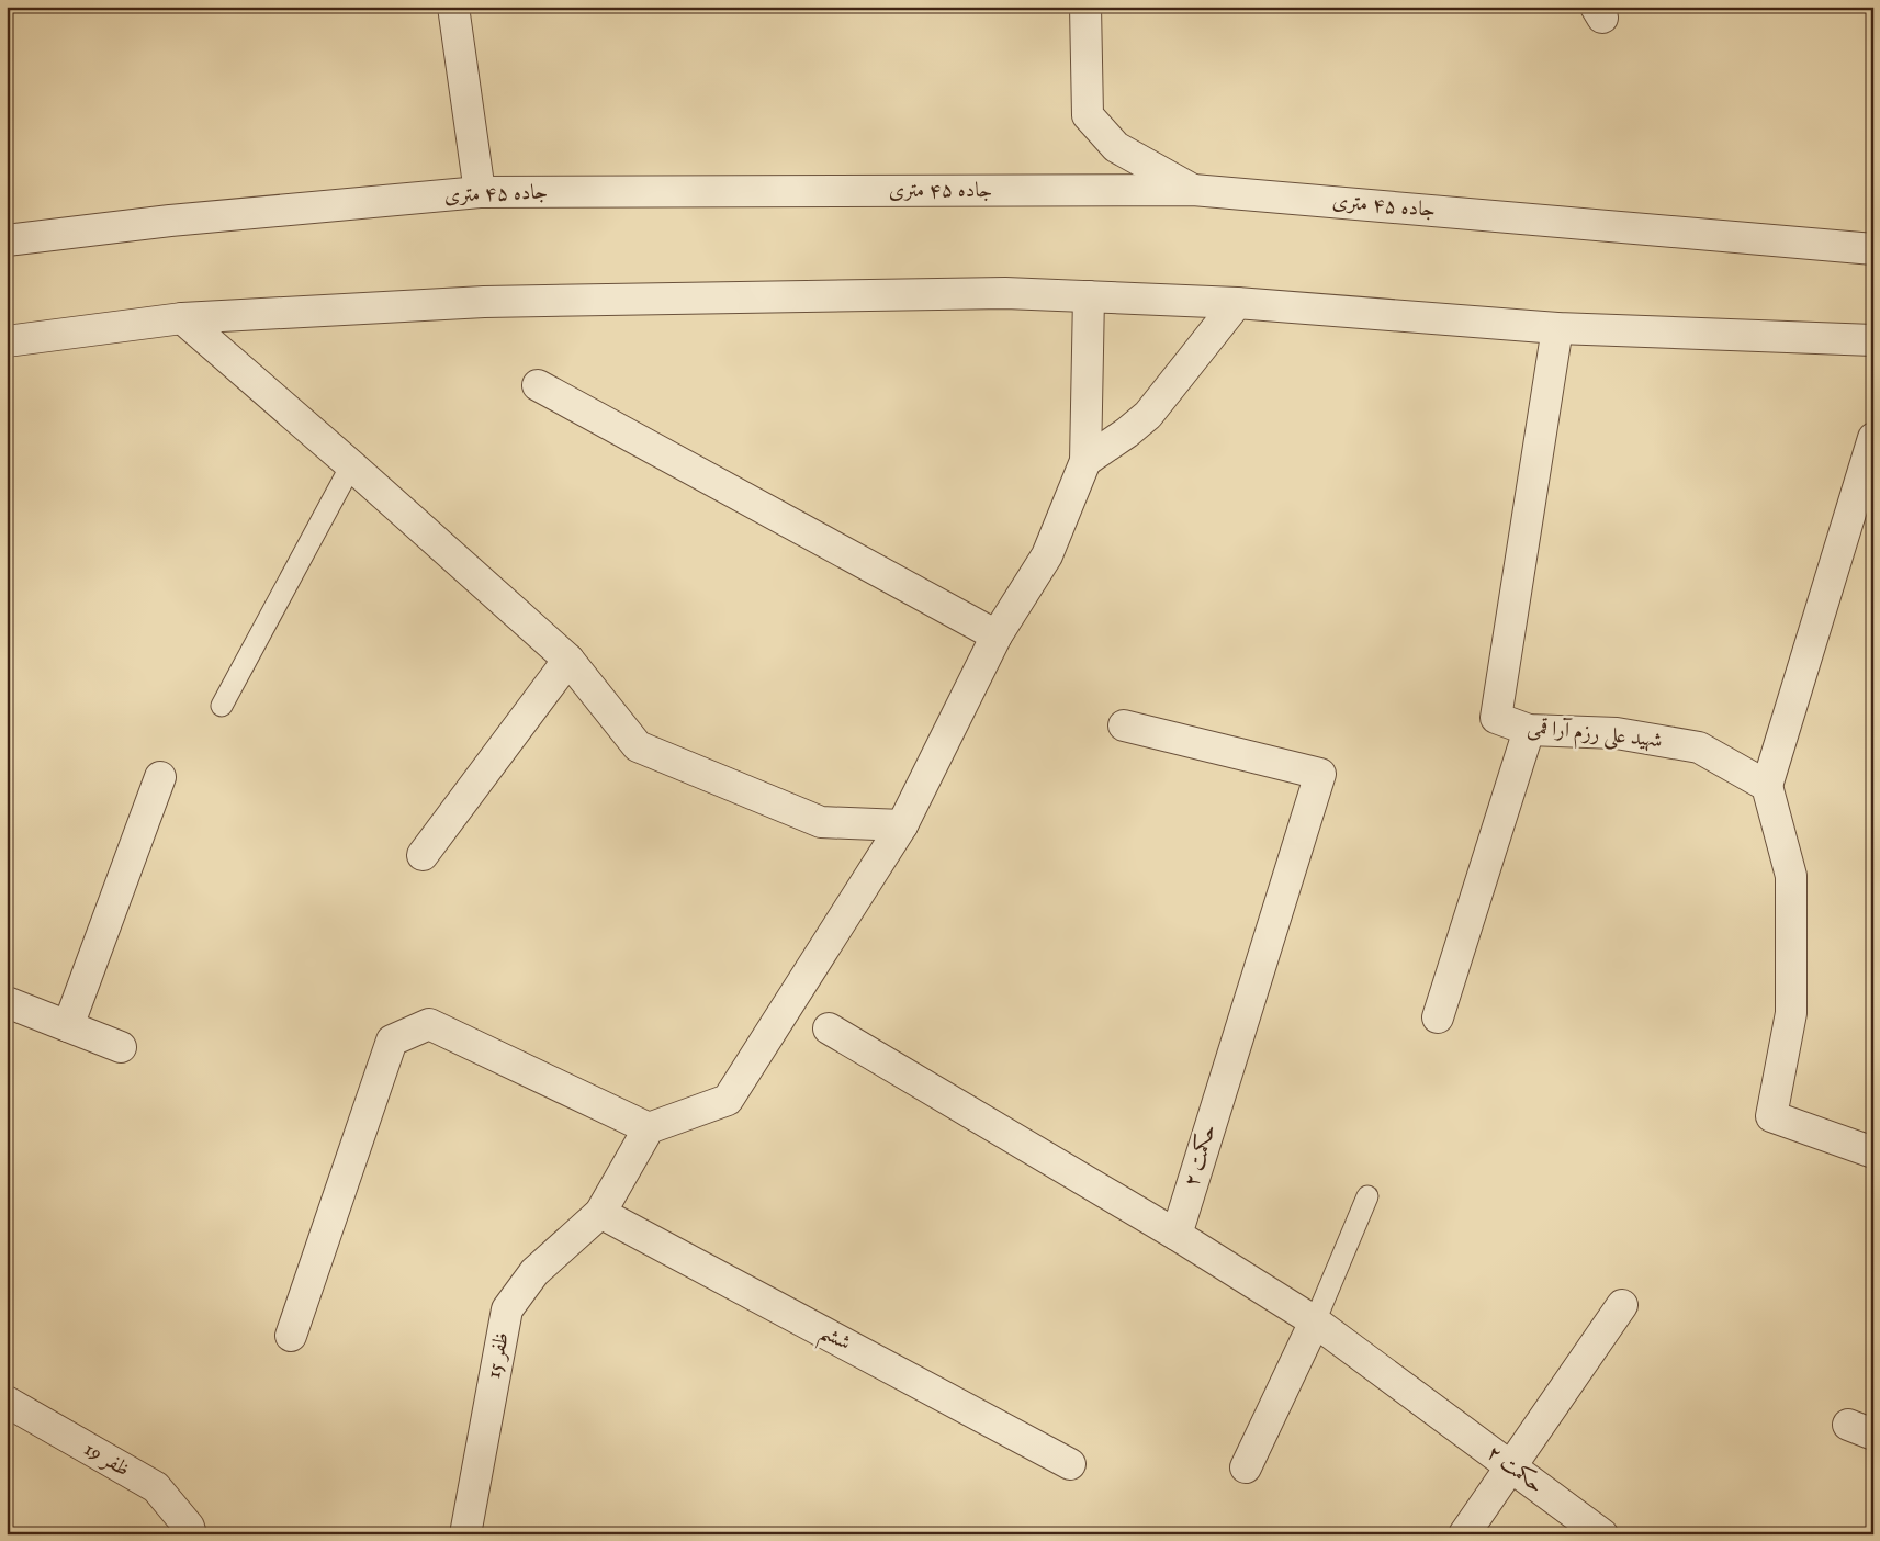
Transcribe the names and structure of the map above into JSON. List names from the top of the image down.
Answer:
{
  "streets": {
    "street": [
      "جاده ۴۵ متری",
      "شهید علی رزم آرا قمی",
      "حکمت ۲",
      "ششم",
      "ظفر 15",
      "ظفر 19"
    ]
  },
  "crossings": [
    ["ششم", "ظفر 15"]
  ]
}
